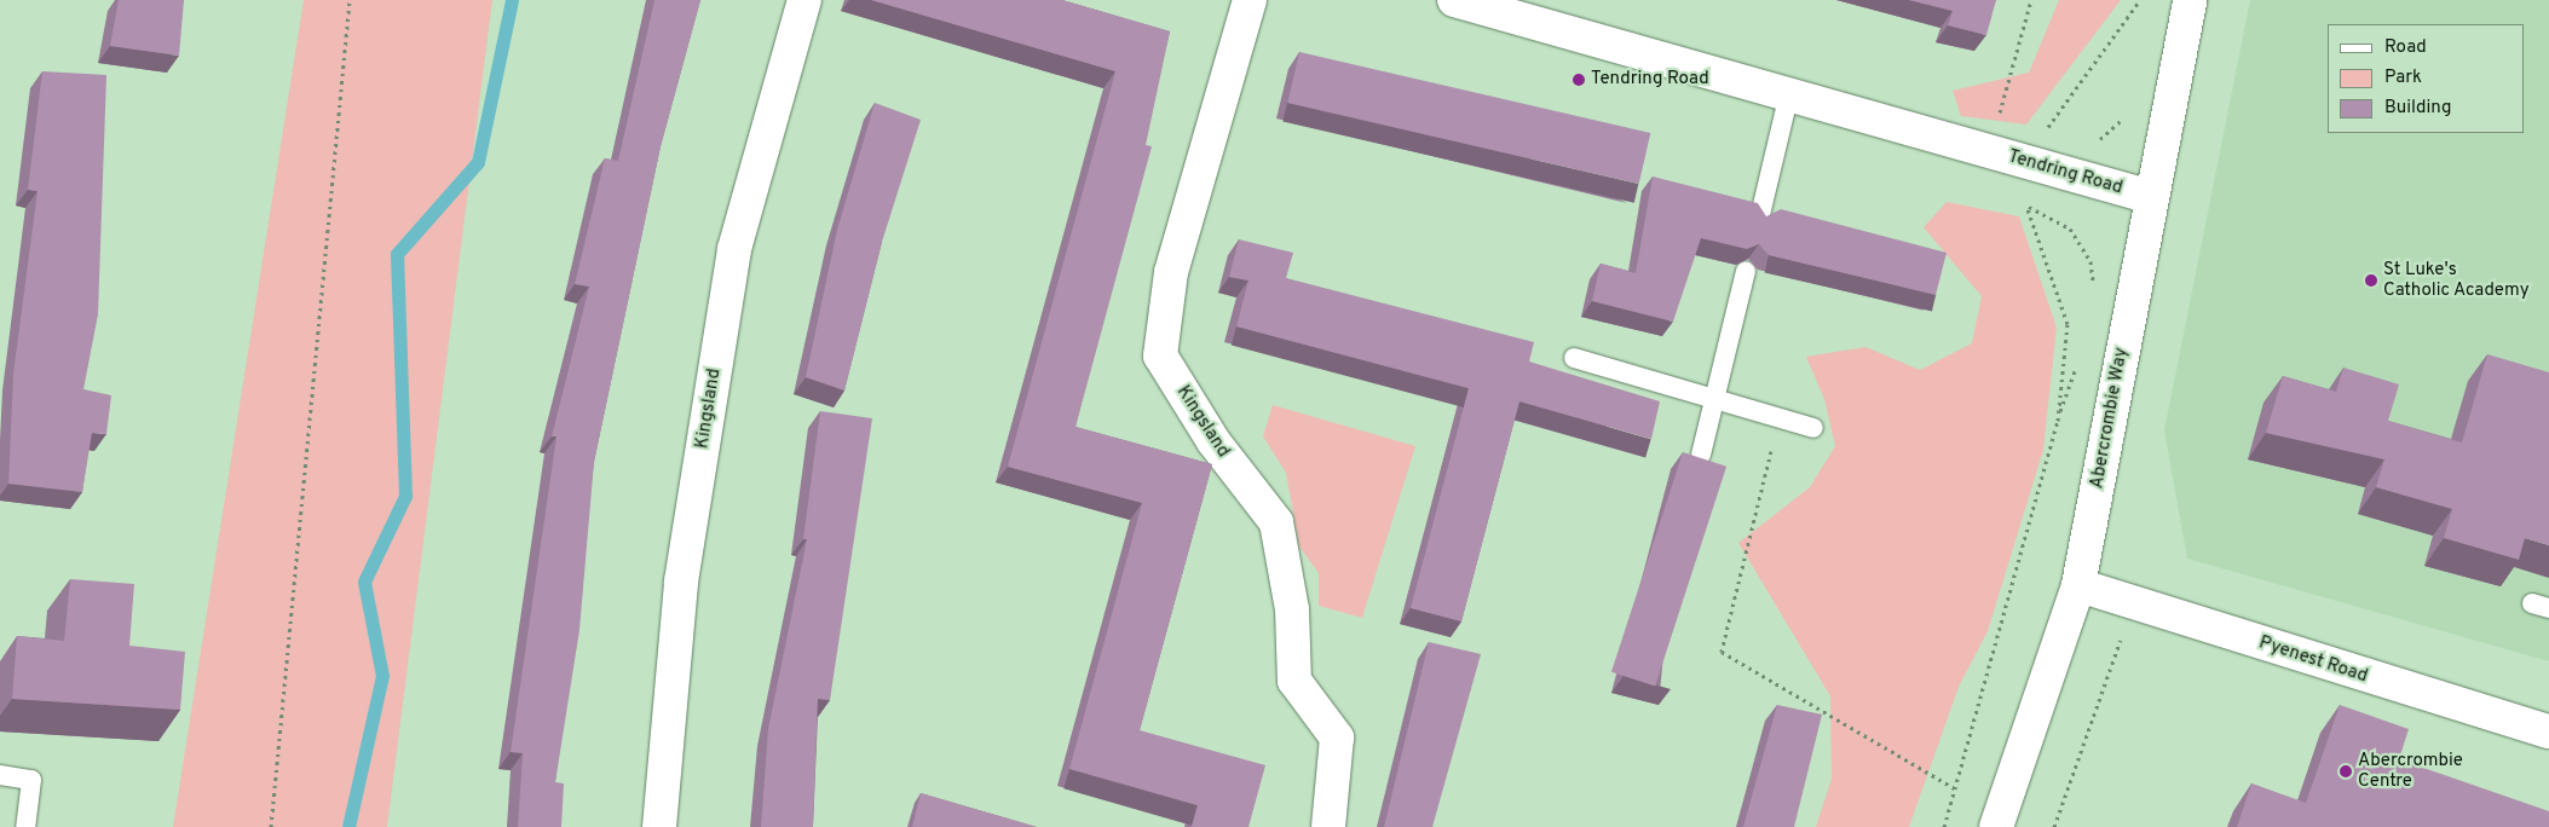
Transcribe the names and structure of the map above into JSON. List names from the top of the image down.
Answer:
{
  "streets": {
    "street": [
      "Tendring Road",
      "Kingsland",
      "Abercrombie Way",
      "Pyenest Road"
    ]
  },
  "crossings": [
    ["Tendring Road", "Abercrombie Way"],
    ["Abercrombie Way", "Pyenest Road"]
  ],
  "places": ["Tendring Road", "St Luke's Catholic Academy", "Abercrombie Centre"],
  "legend": ["Road", "Park", "Building"]
}
